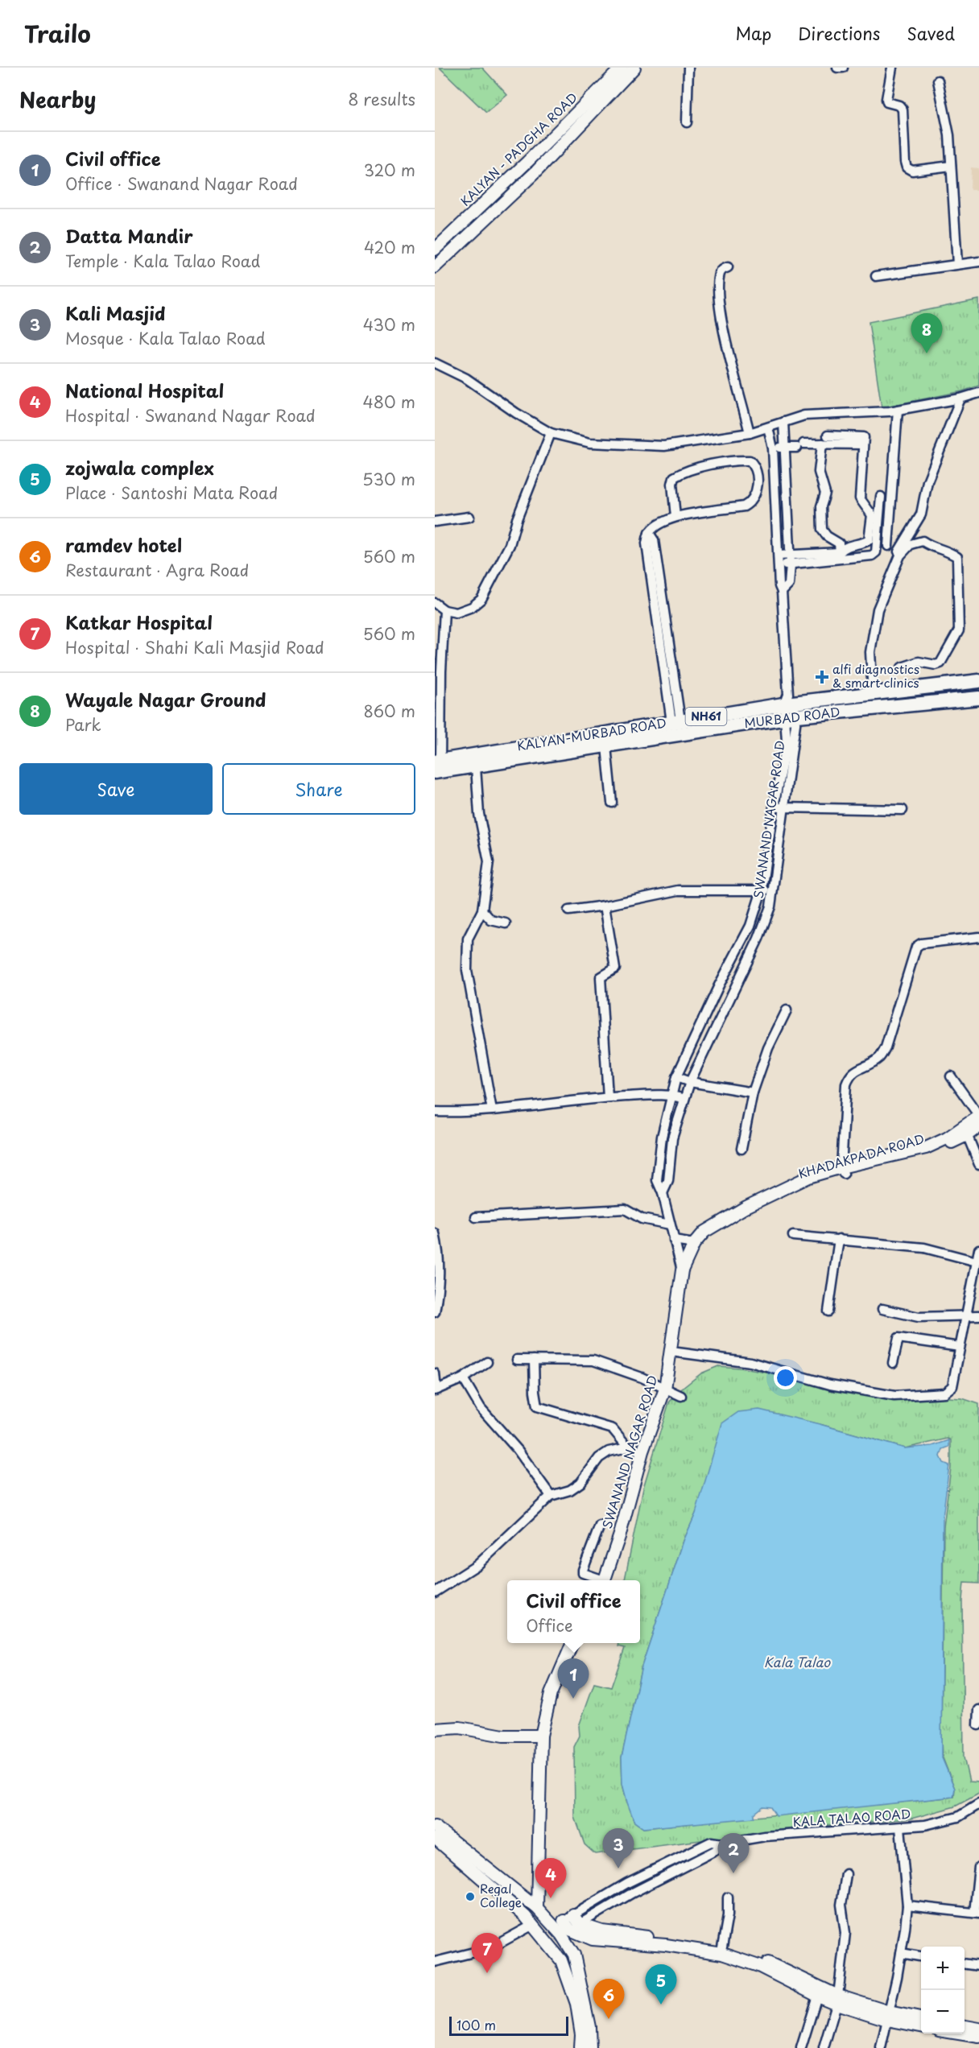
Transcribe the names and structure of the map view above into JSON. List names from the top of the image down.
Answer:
{
  "streets": {
    "highway": ["NH61", "MURBAD ROAD", "KALYAN-MURBAD ROAD"],
    "main road": ["KALYAN - PADGHA ROAD", "SWANAND NAGAR ROAD", "KHADAKPADA ROAD"],
    "street": ["KALA TALAO ROAD"]
  },
  "crossings": [
    ["MURBAD ROAD", "KALYAN-MURBAD ROAD"],
    ["MURBAD ROAD", "SWANAND NAGAR ROAD"],
    ["KALYAN-MURBAD ROAD", "SWANAND NAGAR ROAD"]
  ],
  "water": ["Kala Talao"],
  "places": {
    "health": ["alfi diagnostics & smart clinics"],
    "other": ["Regal College"]
  },
  "scale_bar": "100 m",
  "page": {
    "header": "Trailo",
    "nav": ["Map", "Directions", "Saved"],
    "heading": ["Nearby", "8 results"],
    "list": [
      {
        "mark": "1",
        "name": "Civil office",
        "note": "Office · Swanand Nagar Road",
        "value": "320 m"
      },
      {
        "mark": "2",
        "name": "Datta Mandir",
        "note": "Temple · Kala Talao Road",
        "value": "420 m"
      },
      {
        "mark": "3",
        "name": "Kali Masjid",
        "note": "Mosque · Kala Talao Road",
        "value": "430 m"
      },
      {
        "mark": "4",
        "name": "National Hospital",
        "note": "Hospital · Swanand Nagar Road",
        "value": "480 m"
      },
      {
        "mark": "5",
        "name": "zojwala complex",
        "note": "Place · Santoshi Mata Road",
        "value": "530 m"
      },
      {
        "mark": "6",
        "name": "ramdev hotel",
        "note": "Restaurant · Agra Road",
        "value": "560 m"
      },
      {
        "mark": "7",
        "name": "Katkar Hospital",
        "note": "Hospital · Shahi Kali Masjid Road",
        "value": "560 m"
      },
      {
        "mark": "8",
        "name": "Wayale Nagar Ground",
        "note": "Park",
        "value": "860 m"
      }
    ],
    "pins": [
      "8",
      "1",
      "3",
      "2",
      "4",
      "7",
      "5",
      "6"
    ],
    "buttons": ["Save", "Share"],
    "popup": ["Civil office", "Office"],
    "map_buttons": ["+", "−"],
    "scale": "100 m"
  }
}
